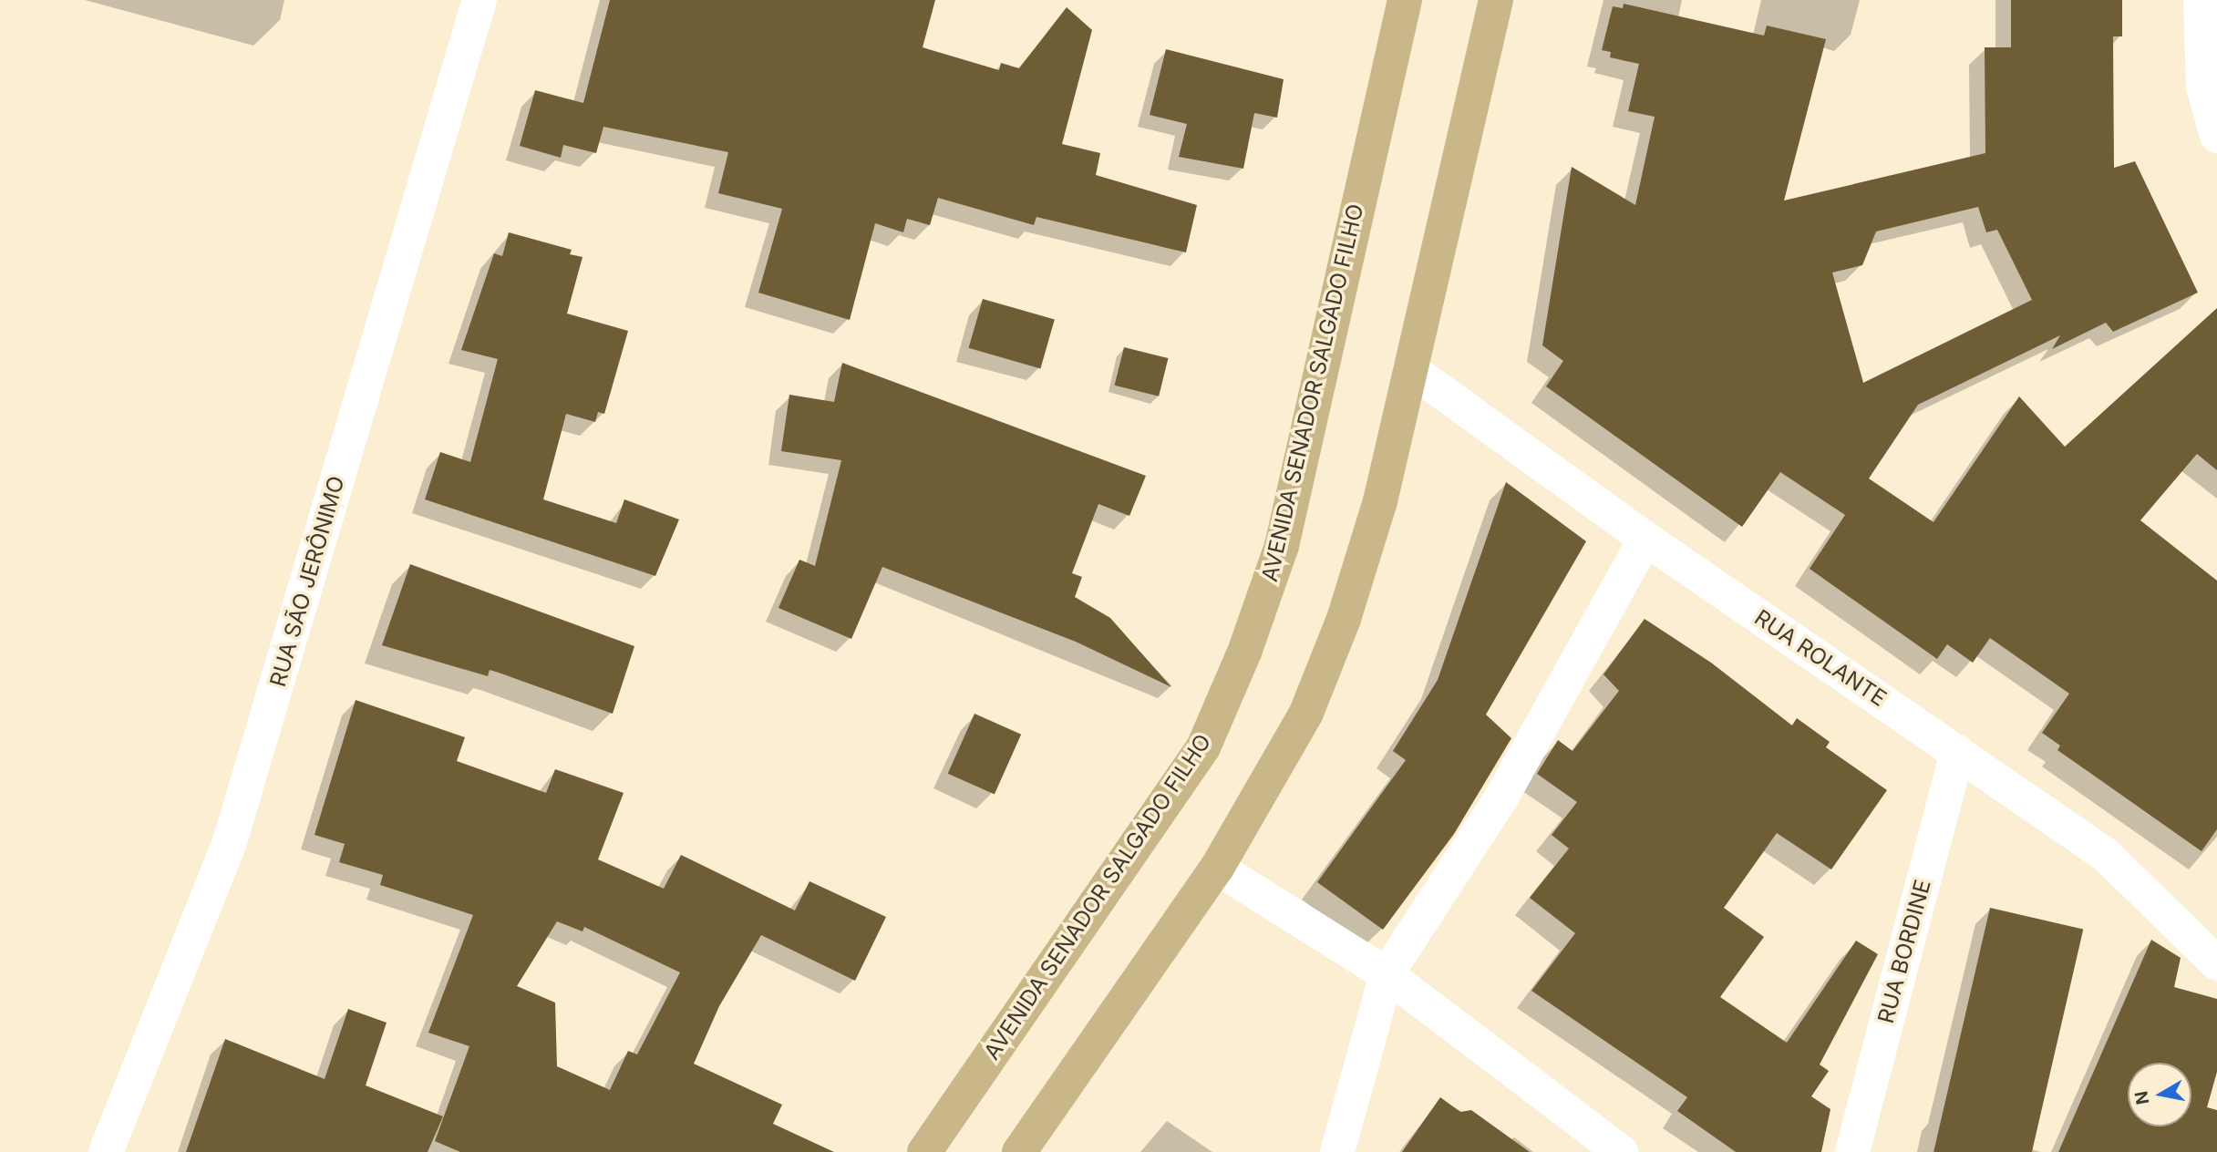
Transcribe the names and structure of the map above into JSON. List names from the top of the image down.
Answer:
{
  "streets": {
    "main road": ["AVENIDA SENADOR SALGADO FILHO"],
    "street": ["RUA SÃO JERÔNIMO", "RUA ROLANTE", "RUA BORDINE"]
  },
  "crossings": [
    ["RUA ROLANTE", "RUA BORDINE"]
  ],
  "north": "left"
}
